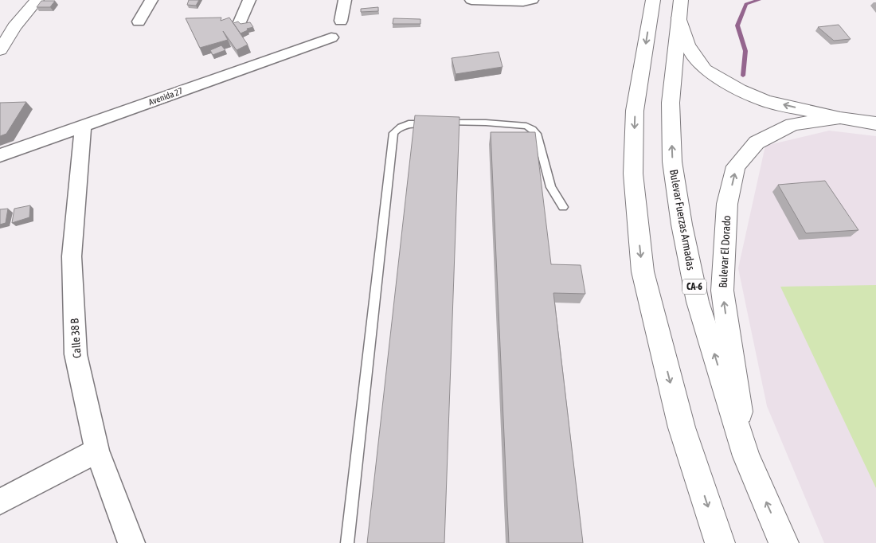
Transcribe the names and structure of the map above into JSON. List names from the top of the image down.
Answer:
{
  "streets": {
    "main road": ["Bulevar Fuerzas Armadas", "Bulevar El Dorado", "CA-6"],
    "street": ["Avenida 27", "Calle 38 B"]
  },
  "crossings": [
    ["Avenida 27", "Calle 38 B"],
    ["Bulevar Fuerzas Armadas", "Bulevar El Dorado"]
  ]
}
